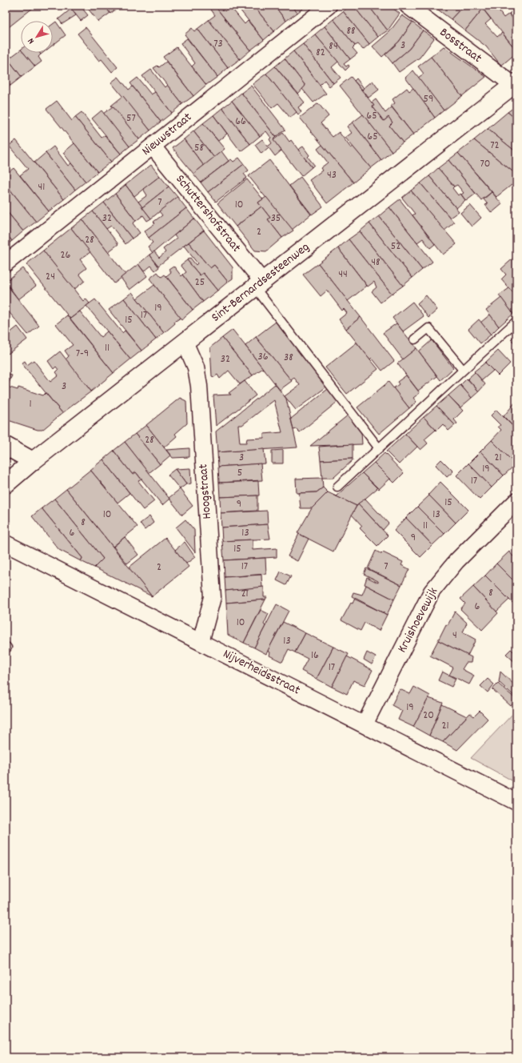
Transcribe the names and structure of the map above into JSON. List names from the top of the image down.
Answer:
{
  "streets": {
    "main road": ["Sint-Bernardsesteenweg"],
    "street": [
      "Bosstraat",
      "Nieuwstraat",
      "Schuttershofstraat",
      "Hoogstraat",
      "Kruishoevewijk",
      "Nijverheidsstraat"
    ]
  },
  "crossings": [
    ["Bosstraat", "Sint-Bernardsesteenweg"],
    ["Nieuwstraat", "Schuttershofstraat"],
    ["Schuttershofstraat", "Sint-Bernardsesteenweg"],
    ["Sint-Bernardsesteenweg", "Hoogstraat"],
    ["Hoogstraat", "Nijverheidsstraat"],
    ["Kruishoevewijk", "Nijverheidsstraat"]
  ],
  "house_numbers": [
    "88",
    "73",
    "3",
    "84",
    "82",
    "59",
    "65",
    "57",
    "66",
    "65",
    "72",
    "58",
    "70",
    "43",
    "41",
    "7",
    "10",
    "32",
    "35",
    "2",
    "28",
    "52",
    "26",
    "48",
    "44",
    "24",
    "25",
    "19",
    "17",
    "15",
    "11",
    "7-9",
    "36",
    "38",
    "32",
    "3",
    "1",
    "28",
    "3",
    "21",
    "19",
    "5",
    "17",
    "15",
    "9",
    "10",
    "13",
    "8",
    "11",
    "6",
    "13",
    "9",
    "15",
    "17",
    "7",
    "2",
    "8",
    "21",
    "6",
    "10",
    "4",
    "13",
    "16",
    "17",
    "19",
    "20",
    "21"
  ],
  "north": "bottom left"
}
